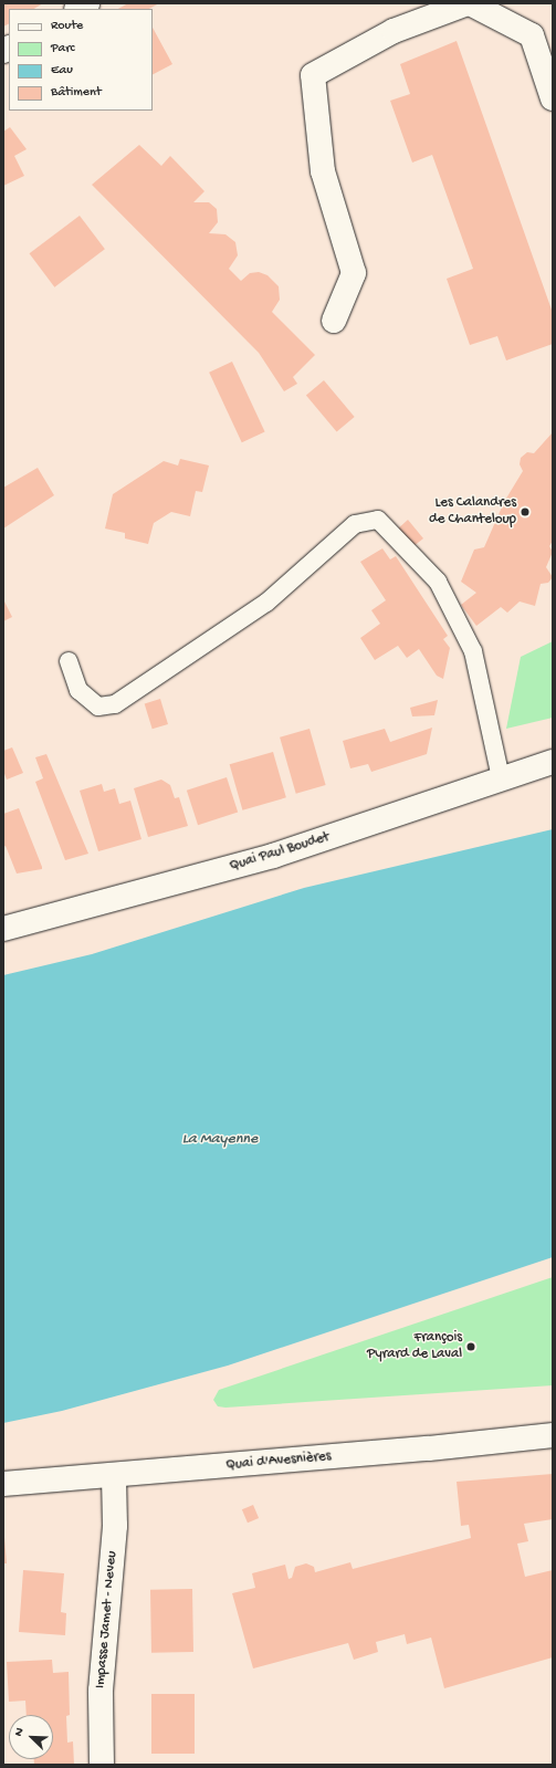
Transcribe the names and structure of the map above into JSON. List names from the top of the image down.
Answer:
{
  "streets": {
    "street": ["Quai Paul Boudet", "Quai d'Avesnières", "Impasse Jamet - Neveu"]
  },
  "crossings": [
    ["Quai d'Avesnières", "Impasse Jamet - Neveu"]
  ],
  "water": ["La Mayenne"],
  "places": ["Les Calandres de Chanteloup", "François Pyrard de Laval"],
  "legend": [
    "Route",
    "Parc",
    "Eau",
    "Bâtiment"
  ],
  "north": "top left"
}
